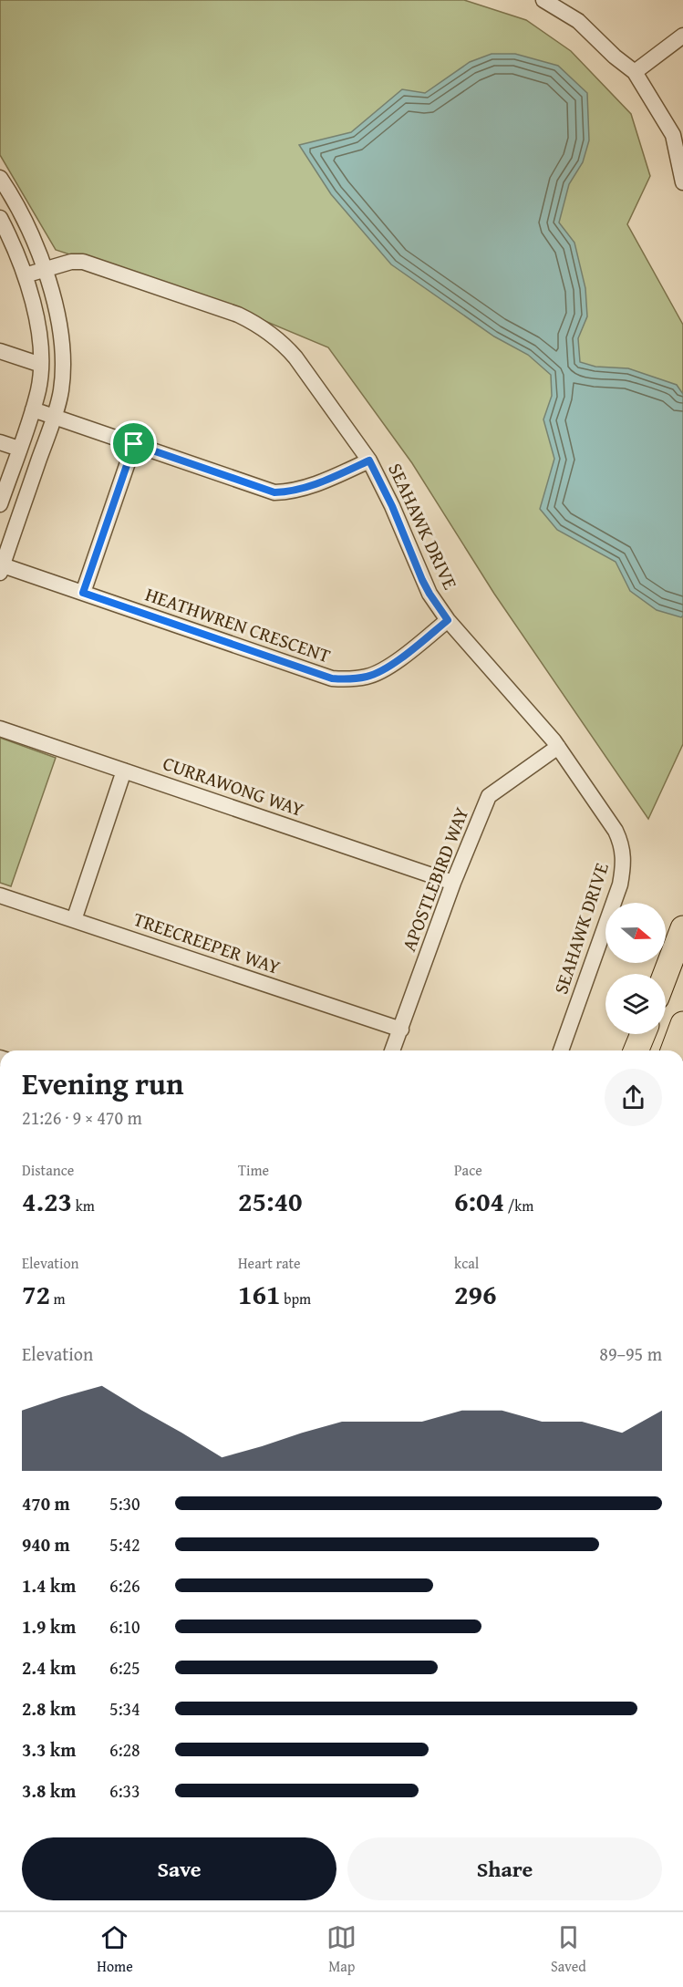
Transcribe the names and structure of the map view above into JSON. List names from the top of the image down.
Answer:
{
  "streets": {
    "street": [
      "SEAHAWK DRIVE",
      "HEATHWREN CRESCENT",
      "CURRAWONG WAY",
      "APOSTLEBIRD WAY",
      "TREECREEPER WAY"
    ]
  },
  "crossings": [
    ["SEAHAWK DRIVE", "HEATHWREN CRESCENT"],
    ["SEAHAWK DRIVE", "APOSTLEBIRD WAY"],
    ["CURRAWONG WAY", "APOSTLEBIRD WAY"],
    ["APOSTLEBIRD WAY", "TREECREEPER WAY"]
  ],
  "north": "right",
  "page": {
    "heading": ["Evening run", "21:26 · 9 × 470 m"],
    "stats": [
      ["Distance", "4.23 km"],
      ["Time", "25:40"],
      ["Pace", "6:04 /km"],
      ["Elevation", "72 m"],
      ["Heart rate", "161 bpm"],
      ["kcal", "296"]
    ],
    "chart": ["Elevation", "89–95 m"],
    "list": [
      {
        "name": "470 m",
        "note": "5:30"
      },
      {
        "name": "940 m",
        "note": "5:42"
      },
      {
        "name": "1.4 km",
        "note": "6:26"
      },
      {
        "name": "1.9 km",
        "note": "6:10"
      },
      {
        "name": "2.4 km",
        "note": "6:25"
      },
      {
        "name": "2.8 km",
        "note": "5:34"
      },
      {
        "name": "3.3 km",
        "note": "6:28"
      },
      {
        "name": "3.8 km",
        "note": "6:33"
      }
    ],
    "buttons": ["Save", "Share"],
    "tabs": ["Home", "Map", "Saved"]
  }
}
